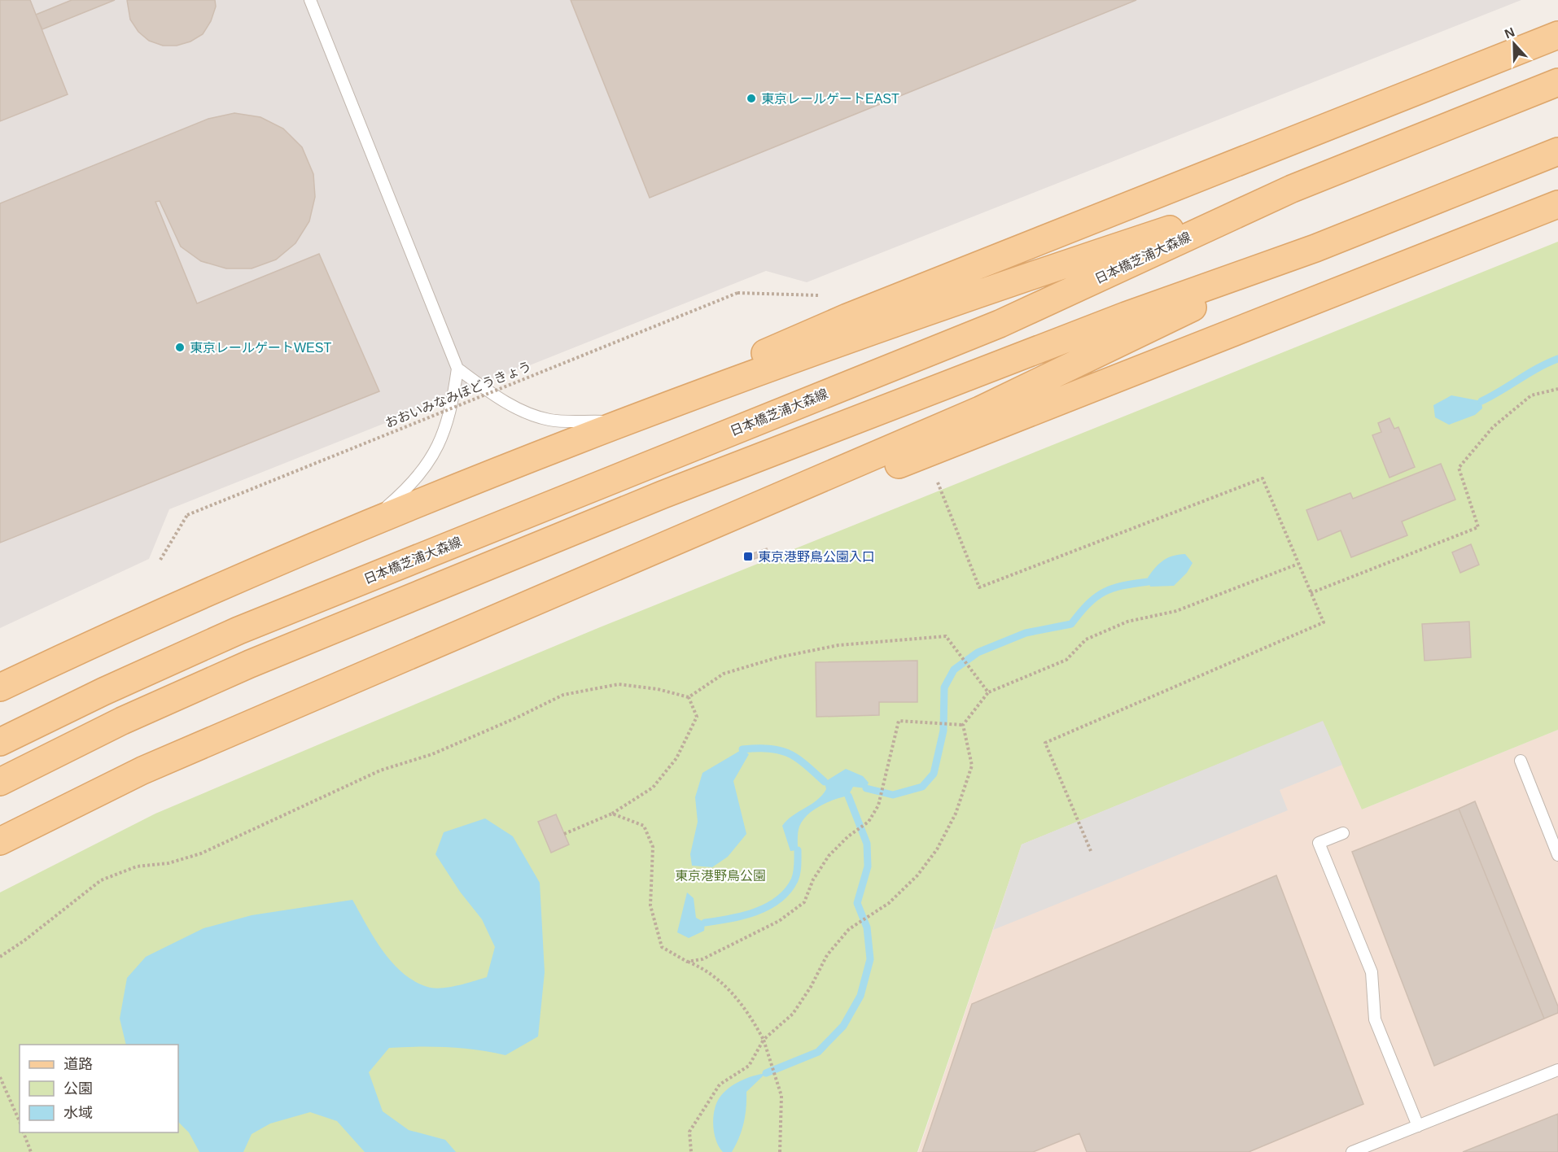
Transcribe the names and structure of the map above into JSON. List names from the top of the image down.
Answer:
{
  "streets": {
    "main road": ["日本橋芝浦大森線"],
    "path": ["おおいみなみほどうきょう"]
  },
  "parks": ["東京港野鳥公園"],
  "places": {
    "other": ["東京レールゲートEAST", "東京レールゲートWEST"],
    "transit": ["東京港野鳥公園入口"]
  },
  "legend": ["道路", "公園", "水域"],
  "north": "top"
}
